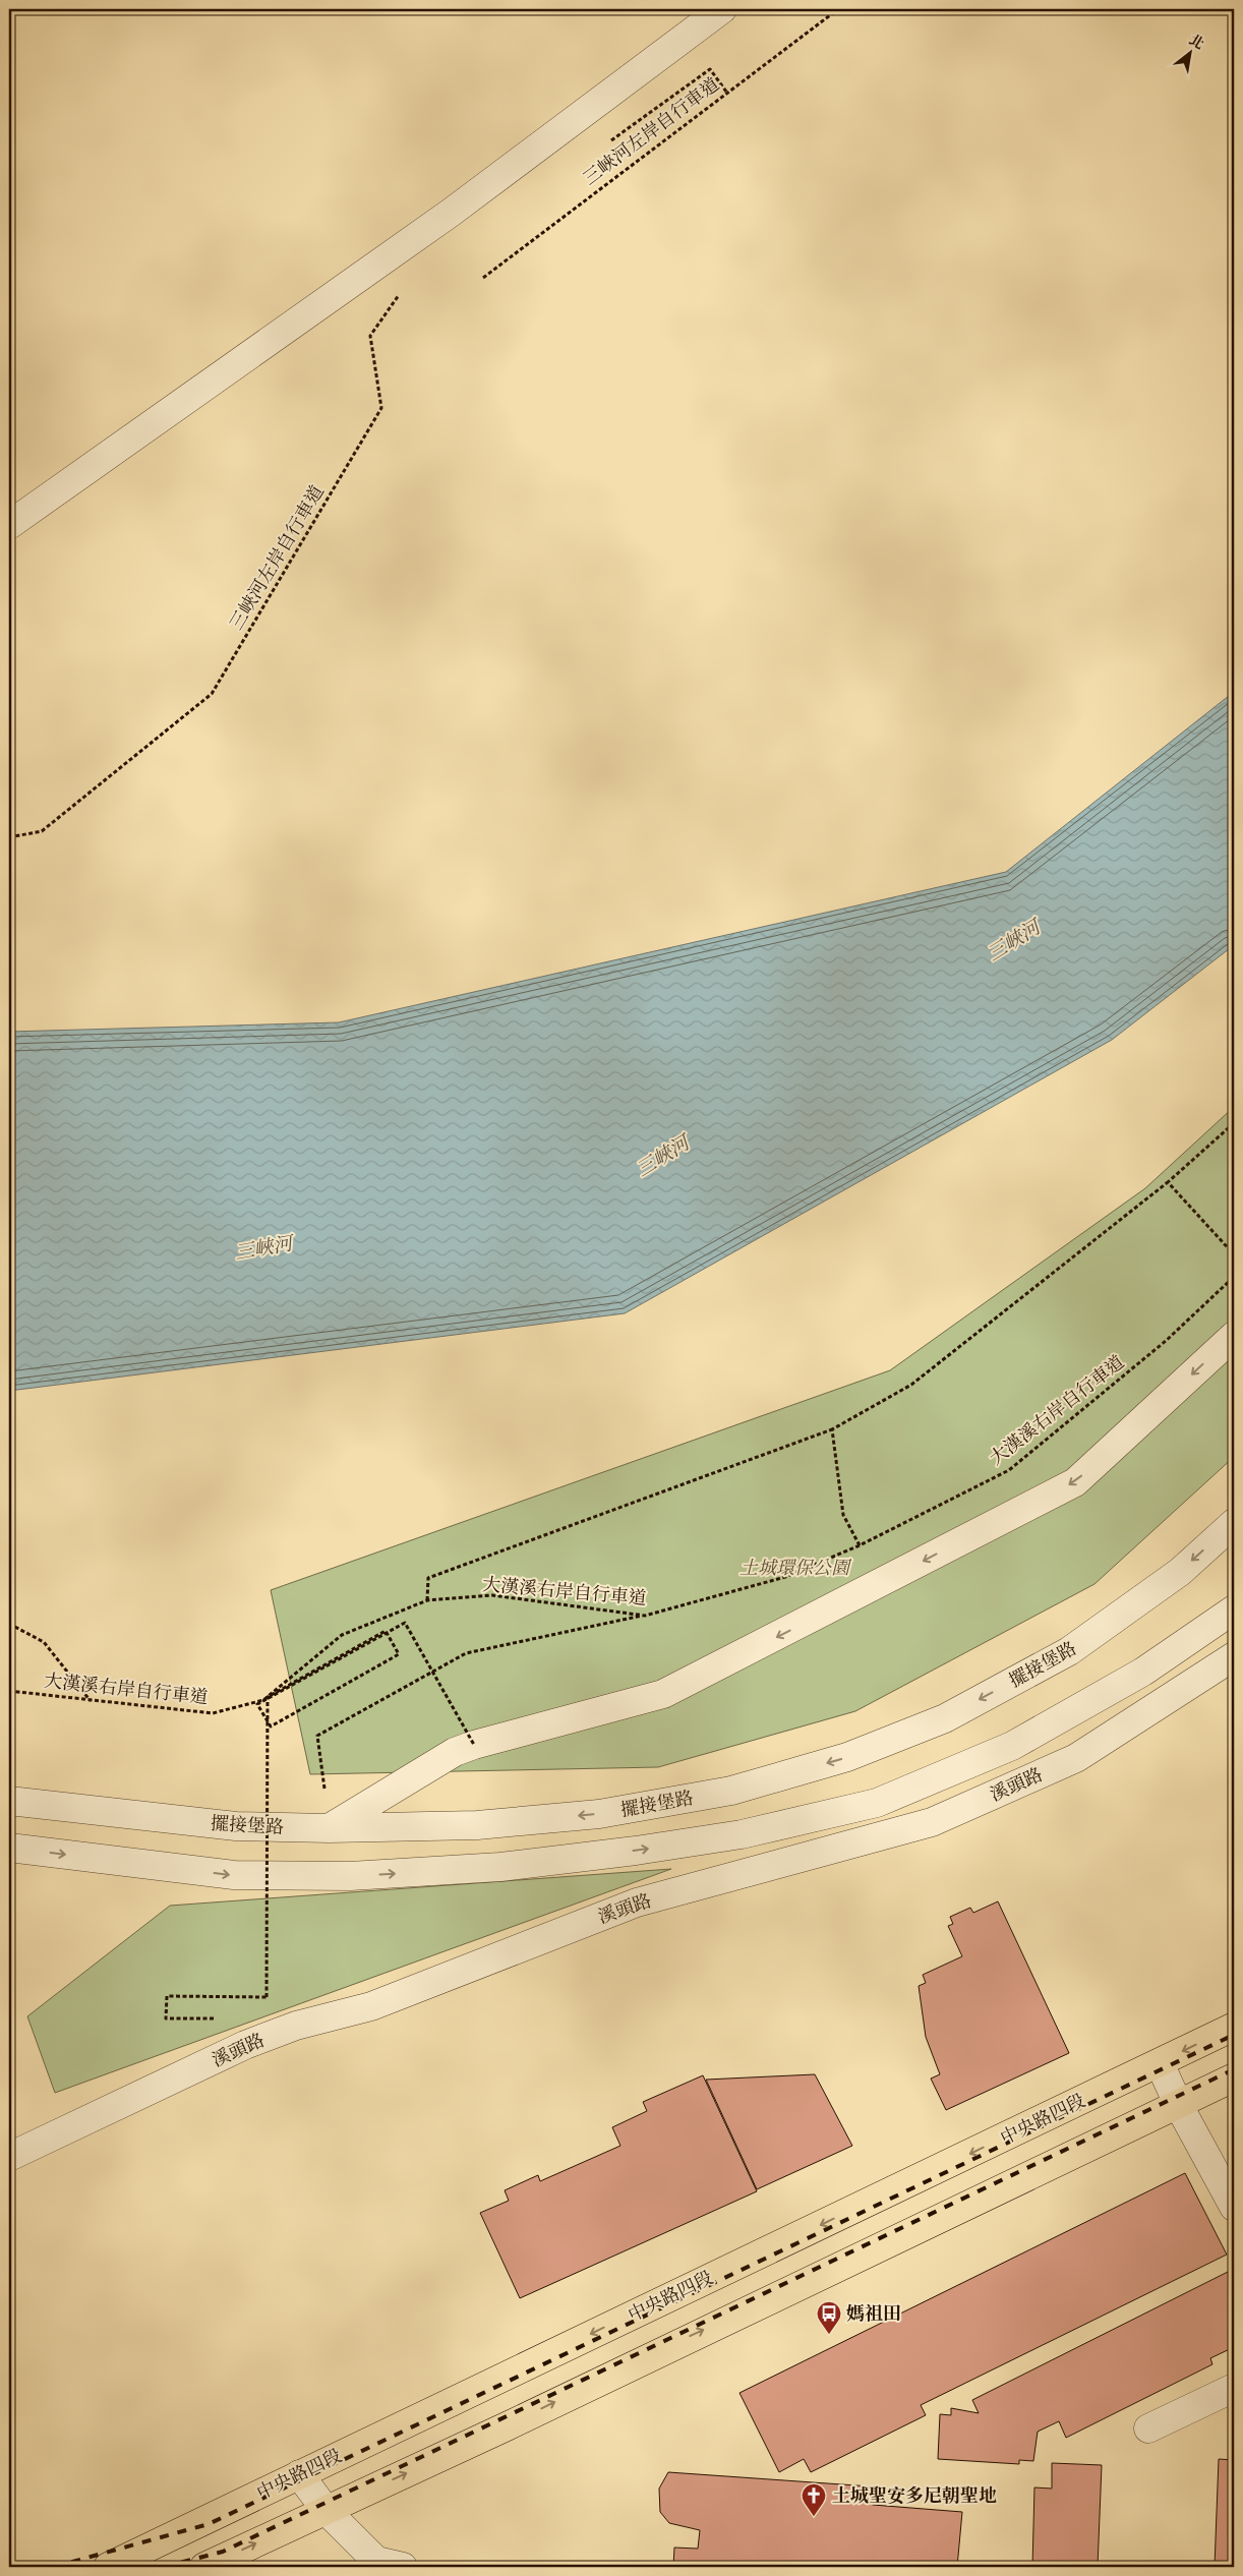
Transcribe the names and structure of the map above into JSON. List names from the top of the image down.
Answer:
{
  "streets": {
    "main road": ["中央路四段"],
    "street": ["擺接堡路", "溪頭路"],
    "path": ["三峽河左岸自行車道", "大漢溪右岸自行車道"]
  },
  "water": ["三峽河"],
  "parks": ["土城環保公園"],
  "places": {
    "bus stop": ["媽祖田"],
    "church": ["土城聖安多尼朝聖地"]
  },
  "north": "top right"
}
